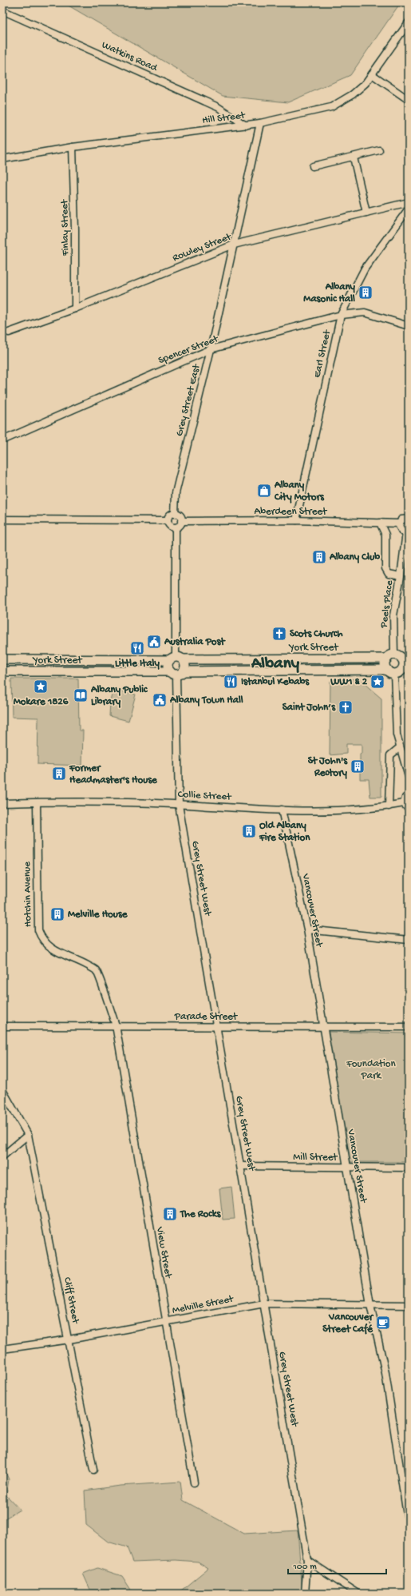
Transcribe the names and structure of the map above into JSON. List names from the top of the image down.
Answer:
{
  "streets": {
    "main road": ["York Street"],
    "street": [
      "Watkins Road",
      "Hill Street",
      "Finlay Street",
      "Rowley Street",
      "Spencer Street",
      "Earl Street",
      "Grey Street East",
      "Aberdeen Street",
      "Peels Place",
      "Collie Street",
      "Grey Street West",
      "Hotchin Avenue",
      "Vancouver Street",
      "Parade Street",
      "Mill Street",
      "View Street",
      "Cliff Street",
      "Melville Street"
    ]
  },
  "crossings": [
    ["Watkins Road", "Hill Street"],
    ["Hill Street", "Finlay Street"],
    ["Hill Street", "Grey Street East"],
    ["Finlay Street", "Rowley Street"],
    ["Rowley Street", "Grey Street East"],
    ["Spencer Street", "Earl Street"],
    ["Spencer Street", "Grey Street East"],
    ["Earl Street", "Aberdeen Street"],
    ["Grey Street East", "Aberdeen Street"],
    ["Aberdeen Street", "Peels Place"],
    ["Peels Place", "York Street"],
    ["York Street", "Grey Street West"],
    ["Collie Street", "Grey Street West"],
    ["Collie Street", "Hotchin Avenue"],
    ["Collie Street", "Vancouver Street"],
    ["Grey Street West", "Parade Street"],
    ["Grey Street West", "Mill Street"],
    ["Grey Street West", "Melville Street"],
    ["Hotchin Avenue", "Parade Street"],
    ["Hotchin Avenue", "View Street"],
    ["Vancouver Street", "Parade Street"],
    ["Vancouver Street", "Mill Street"],
    ["Vancouver Street", "Melville Street"],
    ["Parade Street", "View Street"],
    ["View Street", "Melville Street"],
    ["Cliff Street", "Melville Street"]
  ],
  "districts": ["Albany"],
  "parks": ["Foundation Park"],
  "places": {
    "building": [
      "Albany Masonic Hall",
      "Albany Club",
      "St John's Rectory",
      "Former Headmaster's House",
      "Old Albany Fire Station",
      "Melville House",
      "The Rocks"
    ],
    "shop": ["Albany City Motors"],
    "church": ["Scots Church", "Saint John’s"],
    "public building": ["Australia Post", "Albany Town Hall"],
    "restaurant": ["Little Italy", "Istanbul Kebabs"],
    "place": ["WW1 & 2", "Mokare 1826"],
    "library": ["Albany Public Library"],
    "cafe": ["Vancouver Street Café"]
  },
  "scale_bar": "100 m"
}
